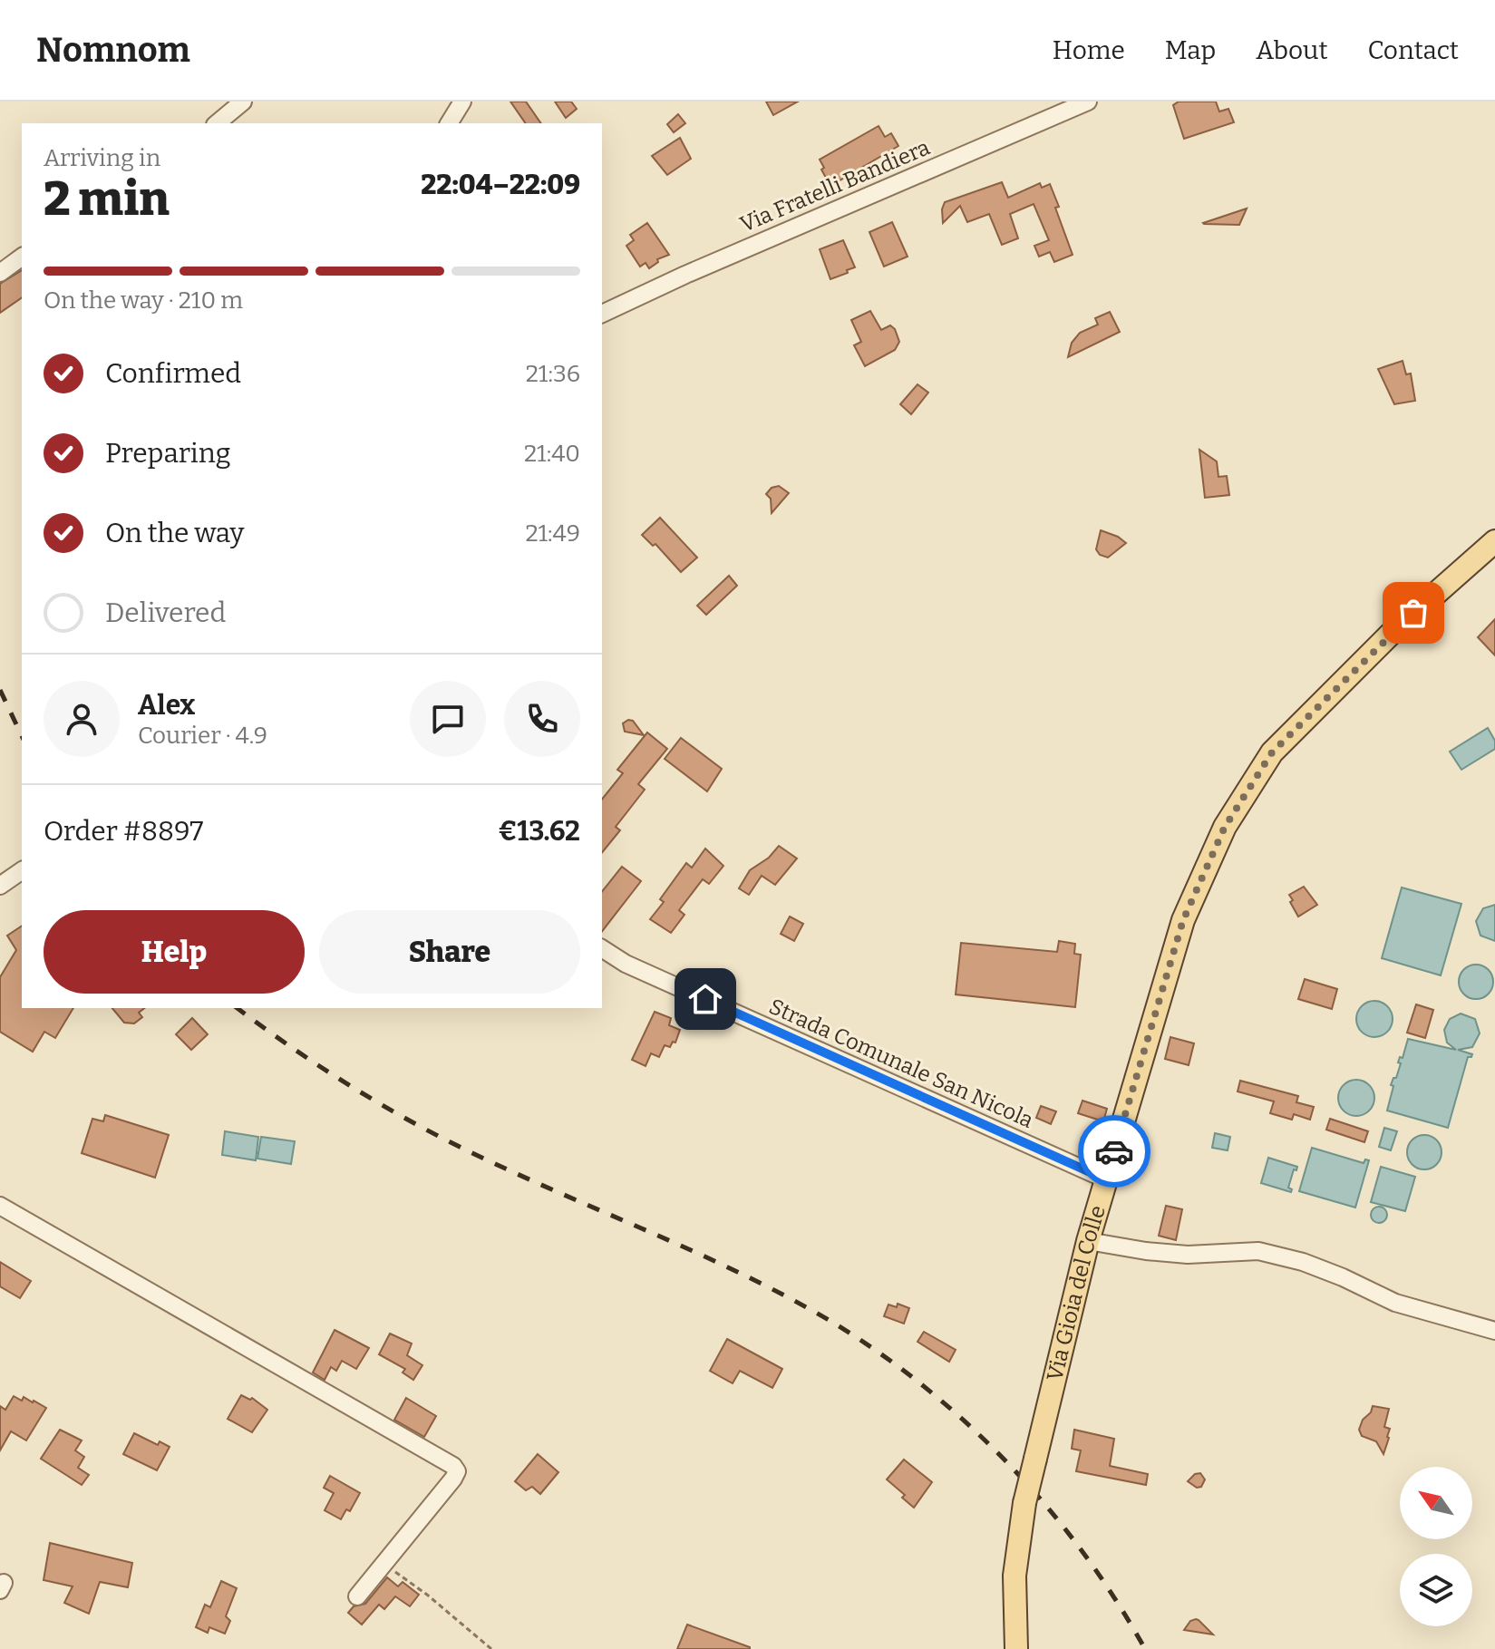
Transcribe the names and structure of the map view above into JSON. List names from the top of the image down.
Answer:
{
  "streets": {
    "main road": ["Via Gioia del Colle"],
    "street": ["Via Fratelli Bandiera", "Strada Comunale San Nicola"]
  },
  "crossings": [
    ["Strada Comunale San Nicola", "Via Gioia del Colle"]
  ],
  "north": "top left",
  "page": {
    "header": "Nomnom",
    "nav": [
      "Home",
      "Map",
      "About",
      "Contact"
    ],
    "heading": ["2 min", "Arriving in", "22:04–22:09"],
    "panel": [
      "Alex",
      "Courier · 4.9",
      "Order #8897",
      "€13.62"
    ],
    "bar": "On the way · 210 m",
    "list": [
      ["Confirmed", "21:36"],
      ["Preparing", "21:40"],
      ["On the way", "21:49"],
      "Delivered"
    ],
    "buttons": ["Help", "Share"]
  }
}
